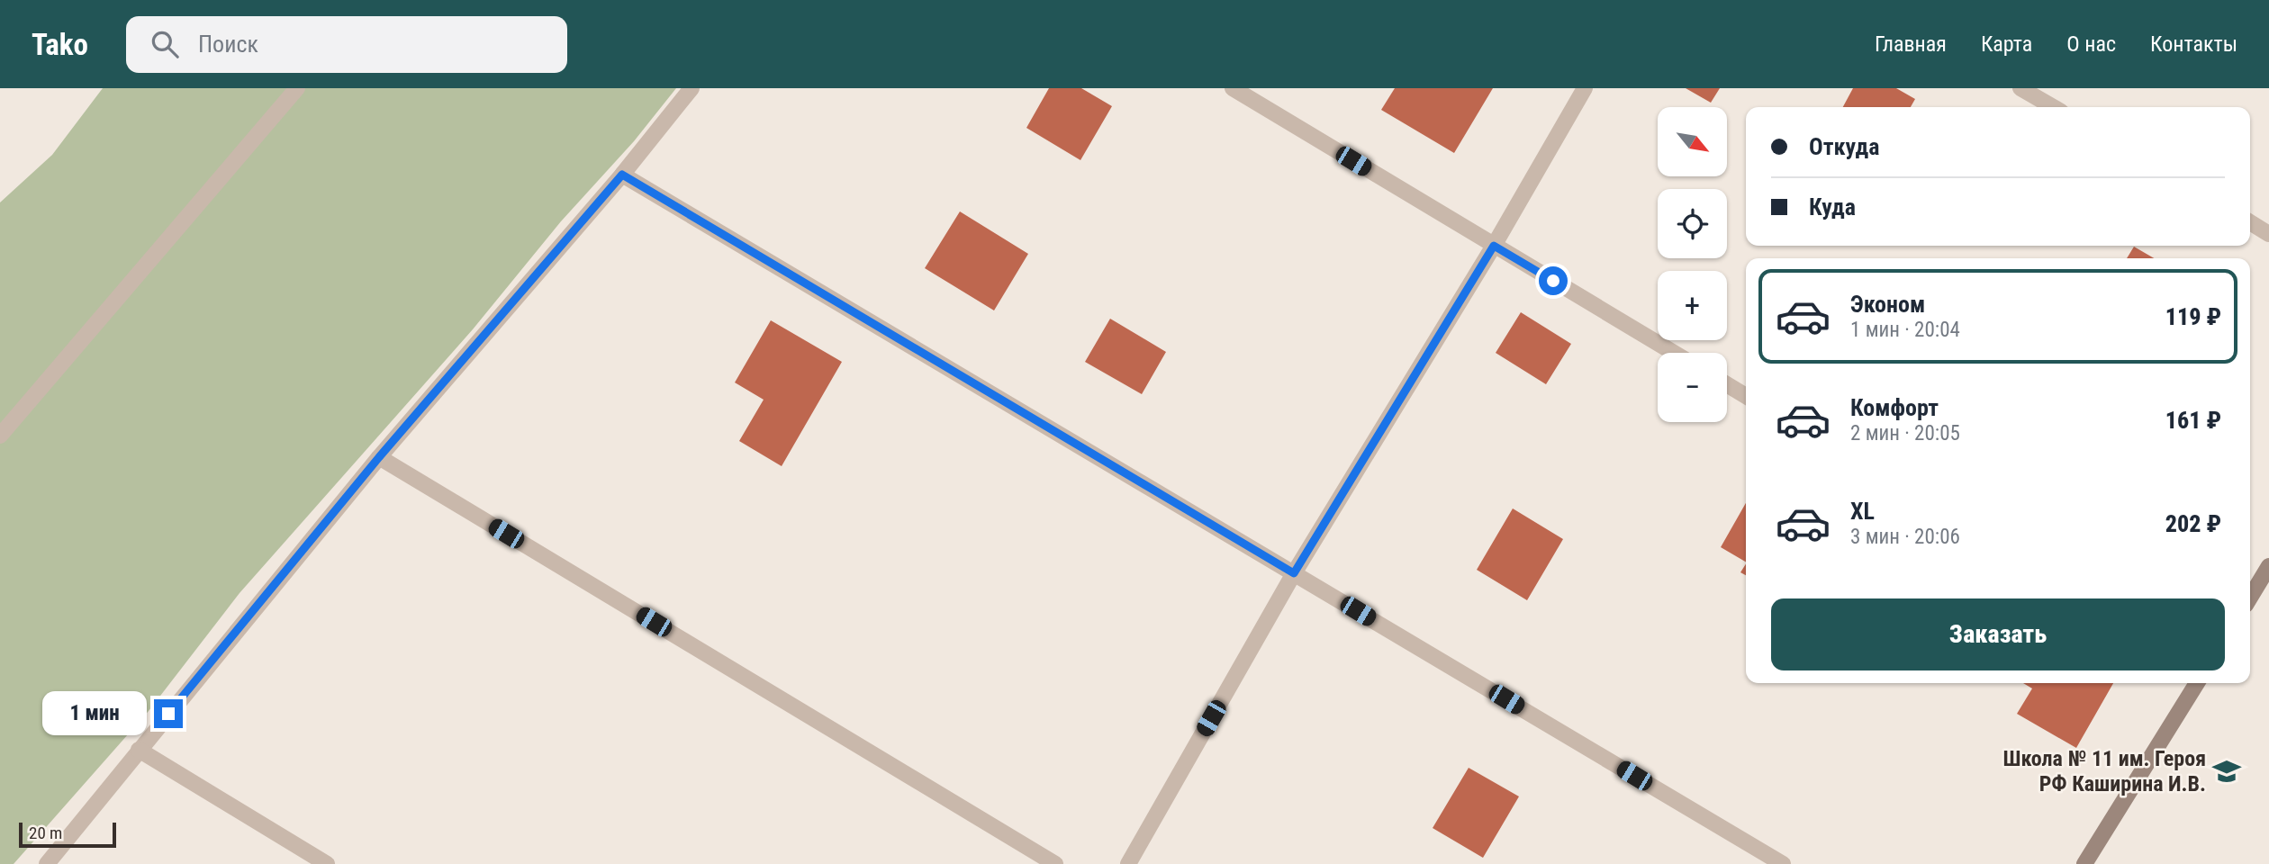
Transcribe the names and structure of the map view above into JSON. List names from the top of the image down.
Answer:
{
  "places": {
    "school or university": ["Школа № 11 им. Героя РФ Каширина И.В."]
  },
  "scale_bar": "20 m",
  "north": "bottom right",
  "page": {
    "header": "Tako",
    "search": "Поиск",
    "nav": [
      "Главная",
      "Карта",
      "О нас",
      "Контакты"
    ],
    "map_buttons": ["+", "−"],
    "banner": ["Откуда", "Куда"],
    "list": [
      {
        "name": "Эконом",
        "note": "1 мин · 20:04",
        "value": "119 ₽"
      },
      {
        "name": "Комфорт",
        "note": "2 мин · 20:05",
        "value": "161 ₽"
      },
      {
        "name": "XL",
        "note": "3 мин · 20:06",
        "value": "202 ₽"
      }
    ],
    "buttons": "Заказать",
    "bubble": "1 мин",
    "scale": "20 m"
  }
}
